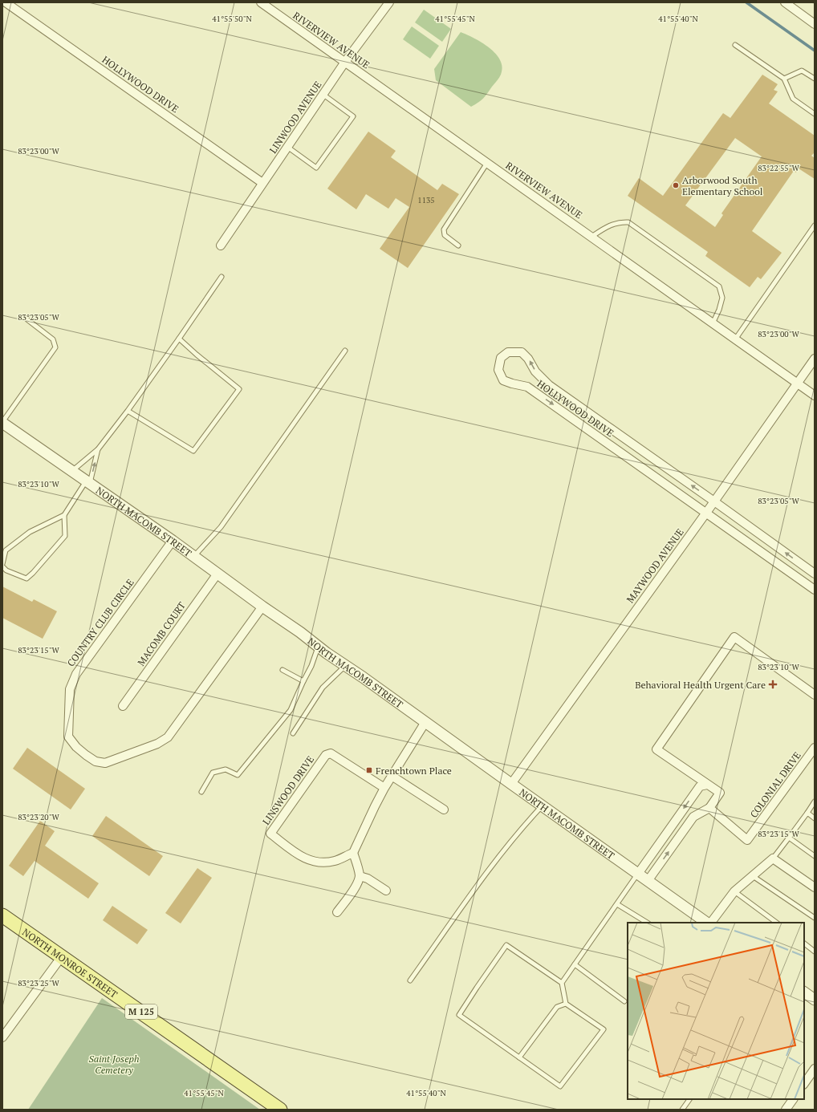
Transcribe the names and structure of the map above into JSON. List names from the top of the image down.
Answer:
{
  "streets": {
    "main road": ["NORTH MONROE STREET", "M 125"],
    "street": [
      "RIVERVIEW AVENUE",
      "HOLLYWOOD DRIVE",
      "LINWOOD AVENUE",
      "NORTH MACOMB STREET",
      "MAYWOOD AVENUE",
      "COUNTRY CLUB CIRCLE",
      "MACOMB COURT",
      "COLONIAL DRIVE",
      "LINSWOOD DRIVE"
    ]
  },
  "crossings": [
    ["RIVERVIEW AVENUE", "LINWOOD AVENUE"],
    ["RIVERVIEW AVENUE", "MAYWOOD AVENUE"],
    ["HOLLYWOOD DRIVE", "LINWOOD AVENUE"],
    ["HOLLYWOOD DRIVE", "MAYWOOD AVENUE"],
    ["NORTH MACOMB STREET", "MAYWOOD AVENUE"],
    ["NORTH MACOMB STREET", "COUNTRY CLUB CIRCLE"],
    ["NORTH MACOMB STREET", "MACOMB COURT"]
  ],
  "parks": ["Saint Joseph Cemetery"],
  "places": {
    "other": ["Arborwood South Elementary School"],
    "health": ["Behavioral Health Urgent Care"],
    "transit": ["Frenchtown Place"]
  },
  "house_numbers": ["1135"],
  "coordinates": [
    "41°55'50\"N",
    "41°55'45\"N",
    "41°55'40\"N",
    "83°23'00\"W",
    "83°22'55\"W",
    "83°23'05\"W",
    "83°23'10\"W",
    "83°23'15\"W",
    "83°23'20\"W",
    "83°23'25\"W"
  ]
}
